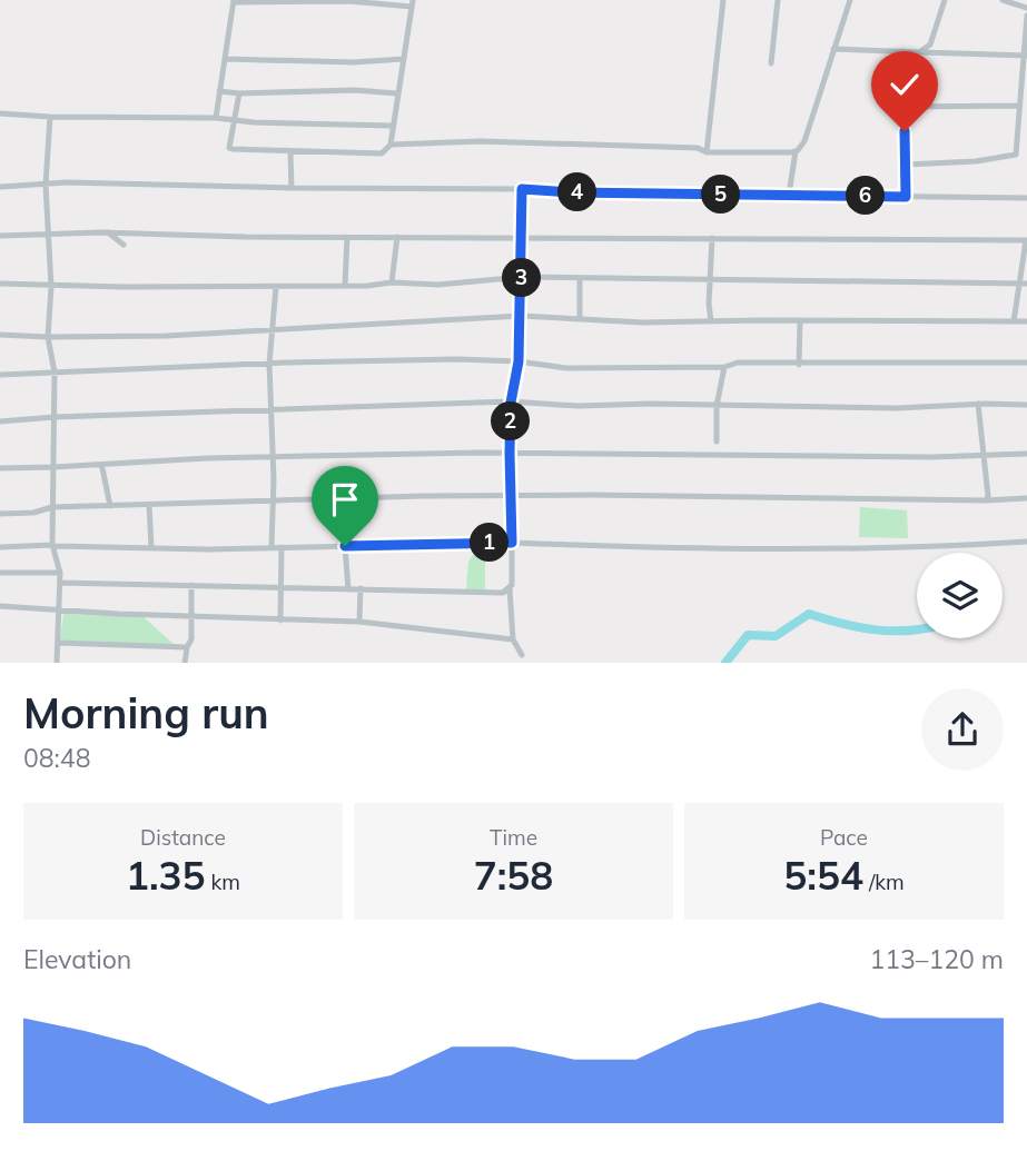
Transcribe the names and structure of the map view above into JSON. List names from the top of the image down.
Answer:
{
  "page": {
    "pins": [
      "4",
      "5",
      "6",
      "3",
      "2",
      "1"
    ],
    "heading": ["Morning run", "08:48"],
    "stats": [
      ["Distance", "1.35 km"],
      ["Time", "7:58"],
      ["Pace", "5:54 /km"]
    ],
    "chart": ["Elevation", "113–120 m"]
  }
}
